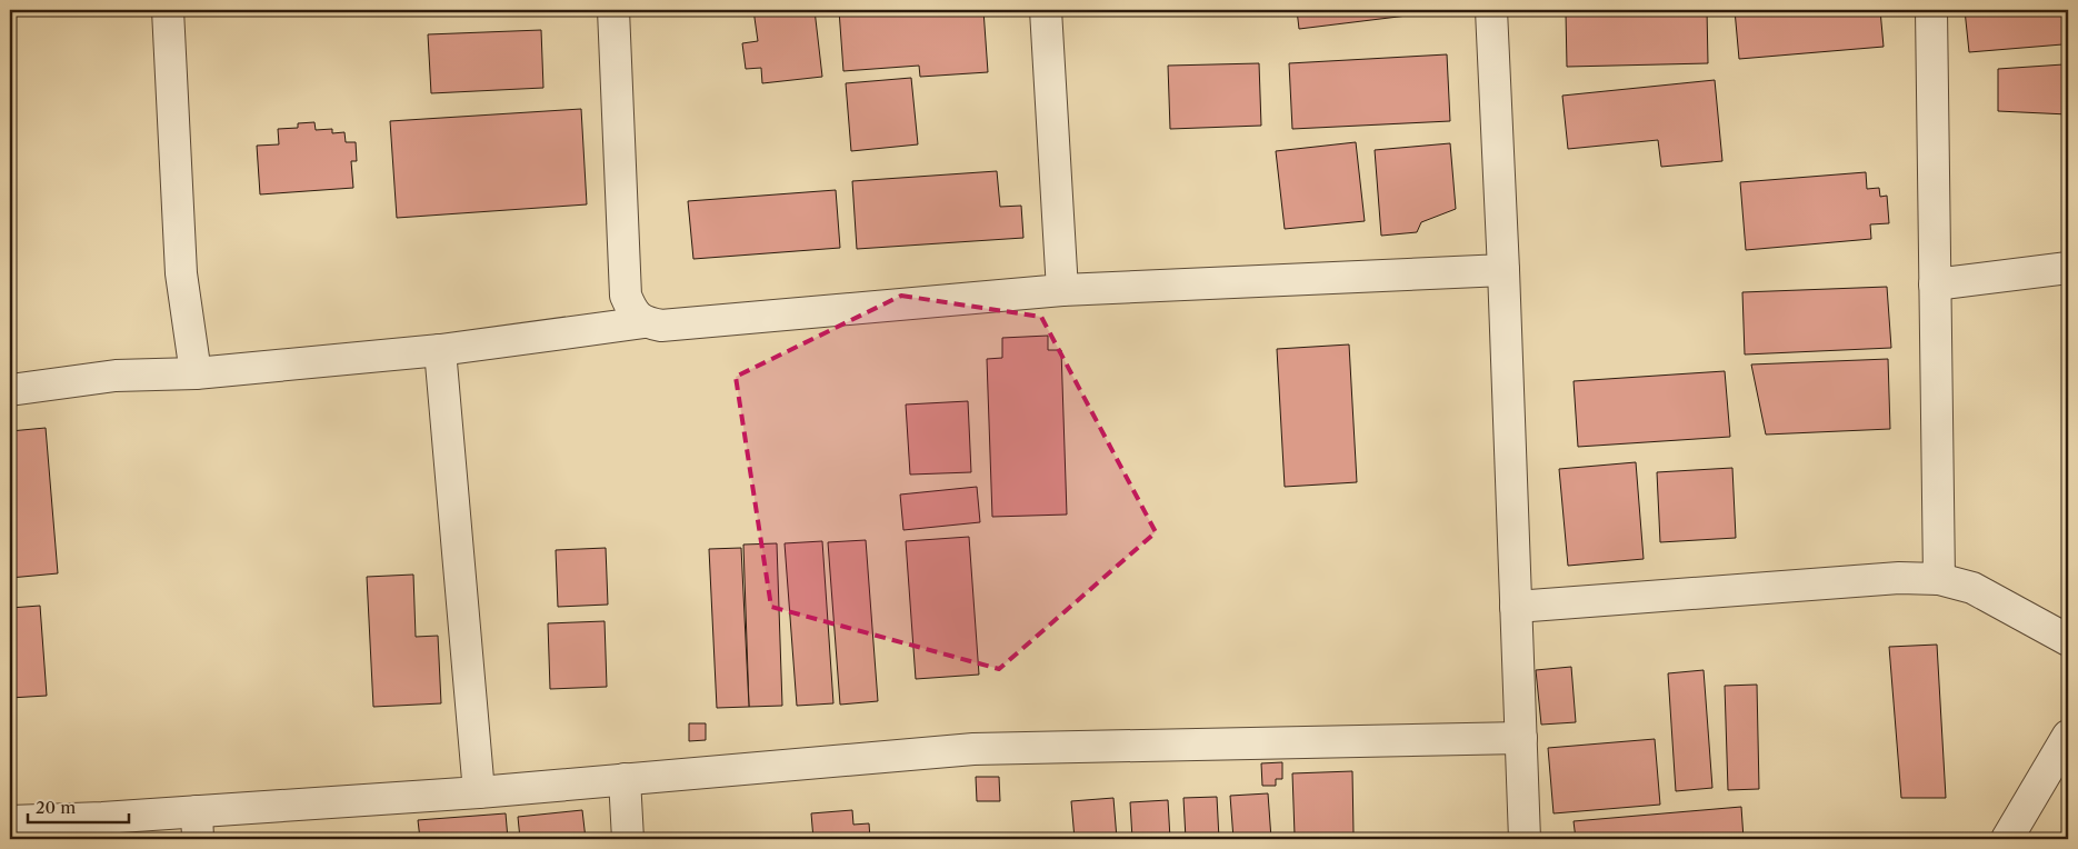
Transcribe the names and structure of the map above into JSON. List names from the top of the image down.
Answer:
{
  "scale_bar": "20 m"
}
